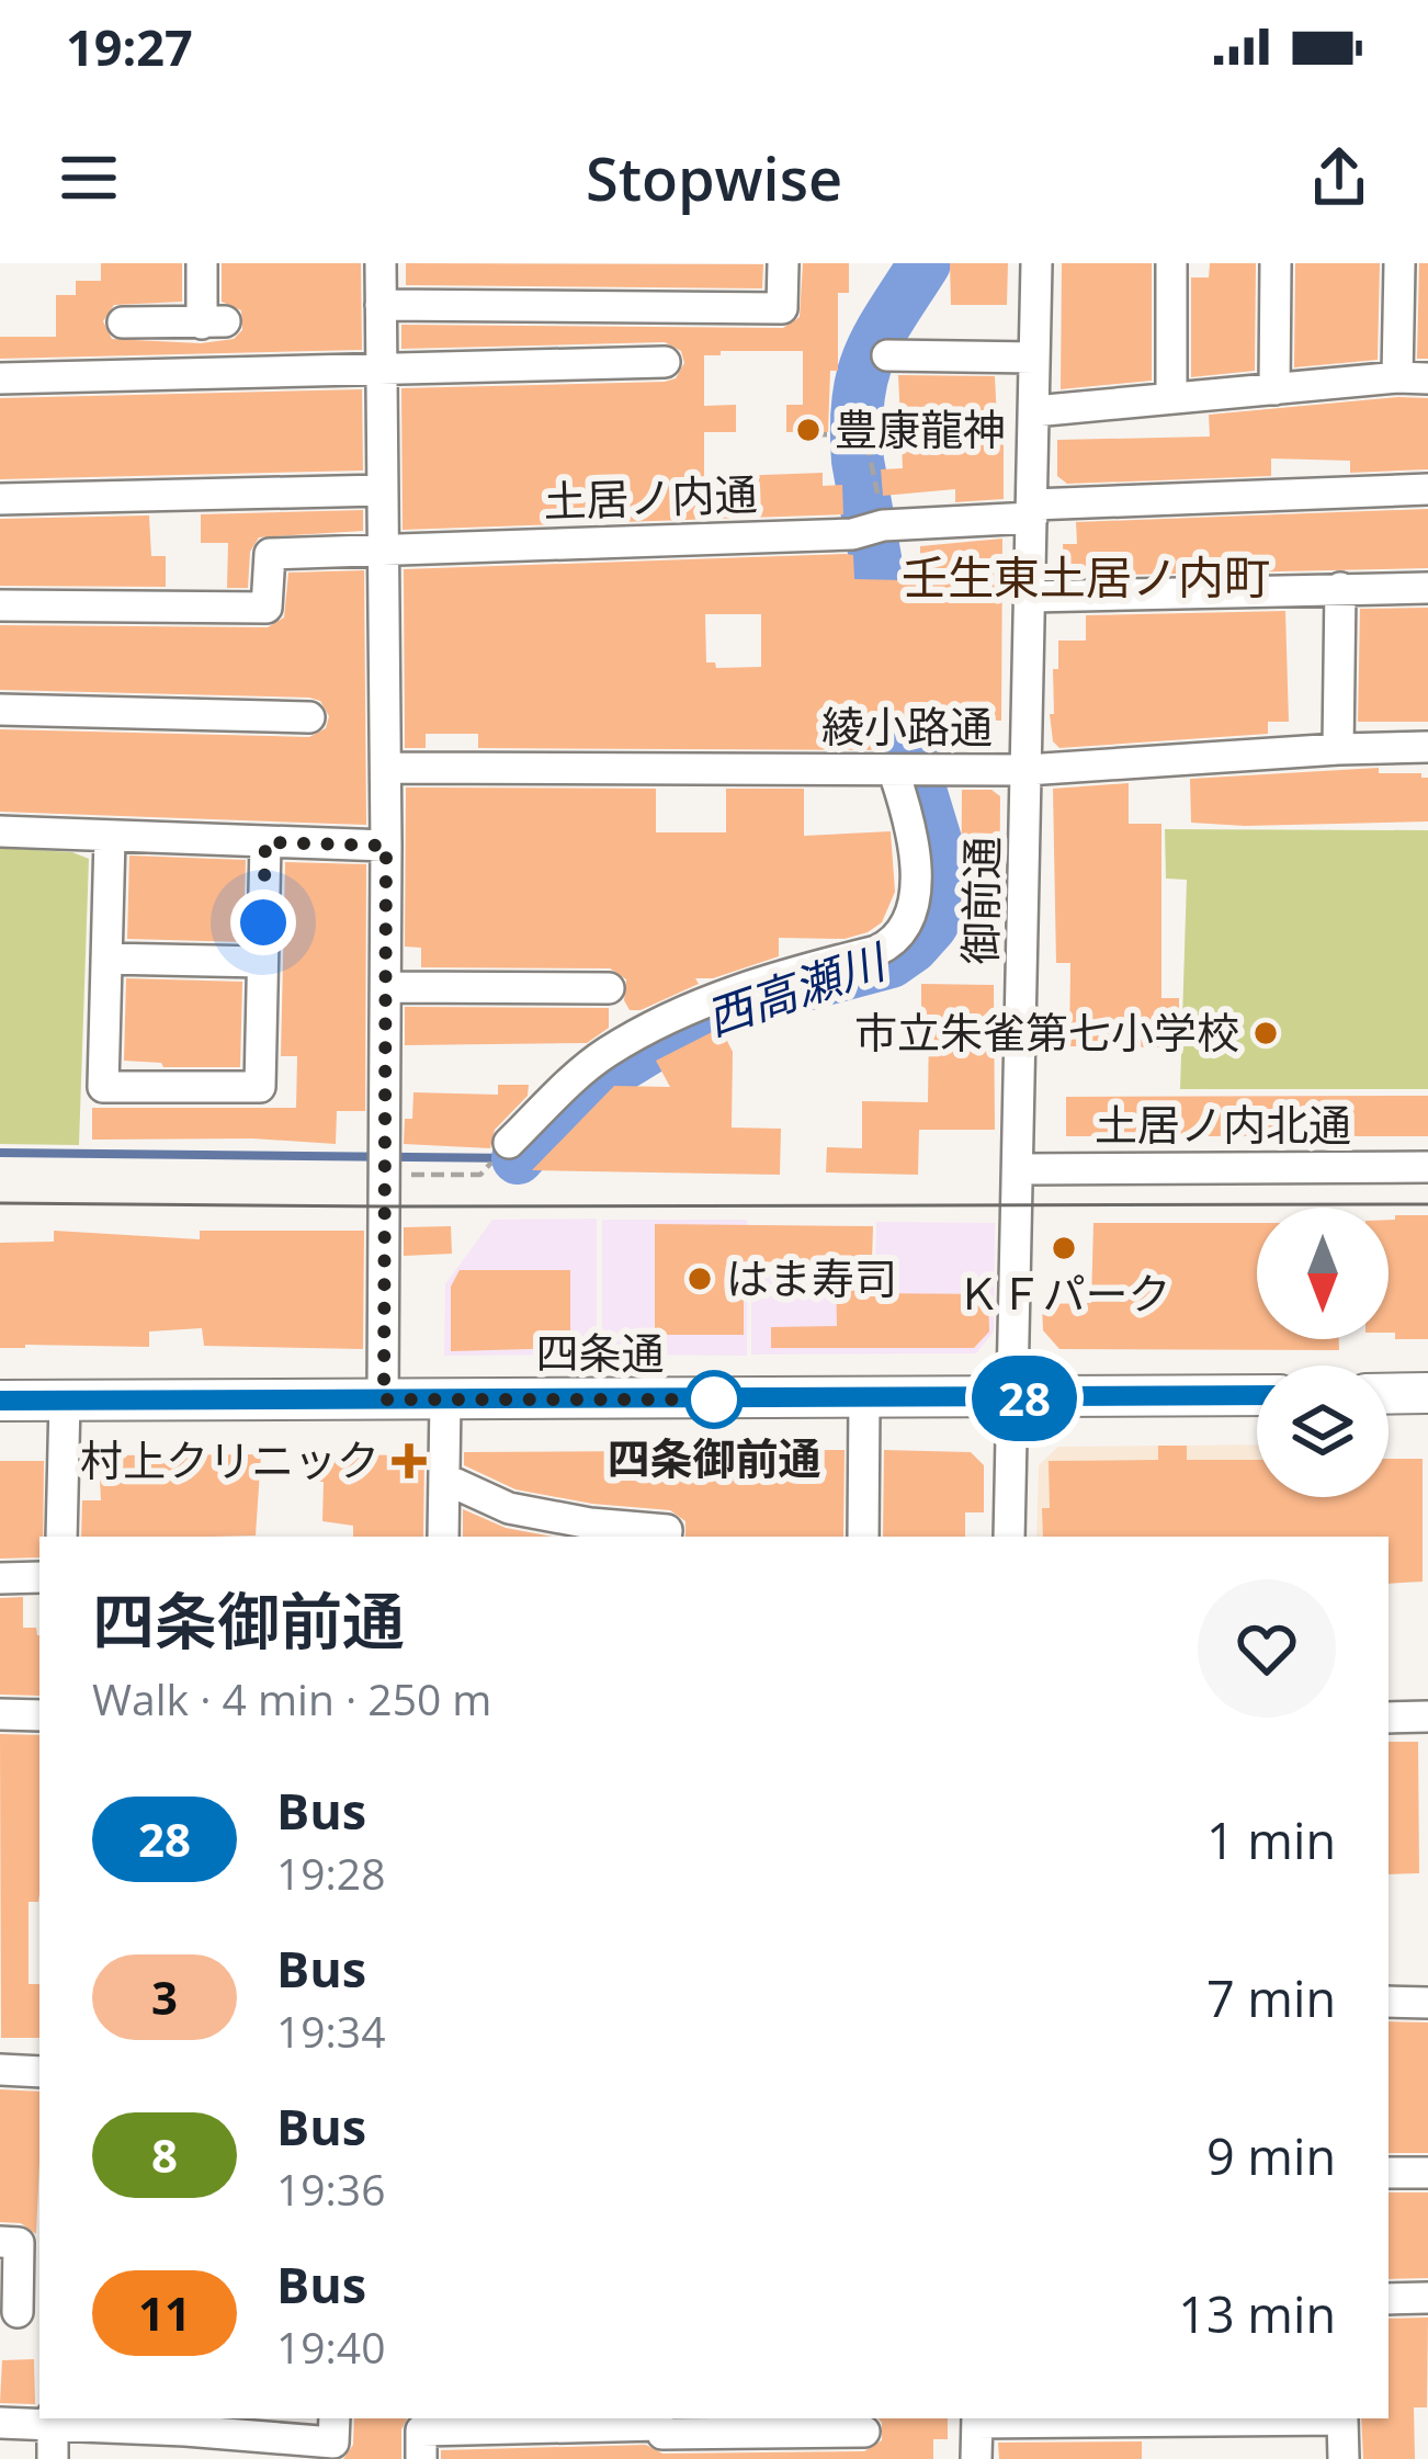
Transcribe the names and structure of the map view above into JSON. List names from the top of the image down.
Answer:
{
  "streets": {
    "main road": ["四条通"],
    "street": [
      "土居ノ内通",
      "綾小路通",
      "御前通",
      "土居ノ内北通"
    ]
  },
  "crossings": [
    ["土居ノ内通", "御前通"],
    ["綾小路通", "御前通"],
    ["御前通", "土居ノ内北通"],
    ["御前通", "四条通"]
  ],
  "districts": ["壬生東土居ノ内町"],
  "water": ["西高瀬川"],
  "places": {
    "other": [
      "豊康龍神",
      "市立朱雀第七小学校",
      "ＫＦパーク",
      "はま寿司",
      "四条御前通"
    ],
    "health": ["村上クリニック"]
  },
  "lines": ["bus line 28"],
  "north": "bottom",
  "page": {
    "status": "19:27",
    "header": "Stopwise",
    "on_map": "28",
    "heading": ["四条御前通", "Walk · 4 min · 250 m"],
    "list": [
      {
        "mark": "28",
        "name": "Bus",
        "note": "19:28",
        "value": "1 min"
      },
      {
        "mark": "3",
        "name": "Bus",
        "note": "19:34",
        "value": "7 min"
      },
      {
        "mark": "8",
        "name": "Bus",
        "note": "19:36",
        "value": "9 min"
      },
      {
        "mark": "11",
        "name": "Bus",
        "note": "19:40",
        "value": "13 min"
      }
    ]
  }
}
